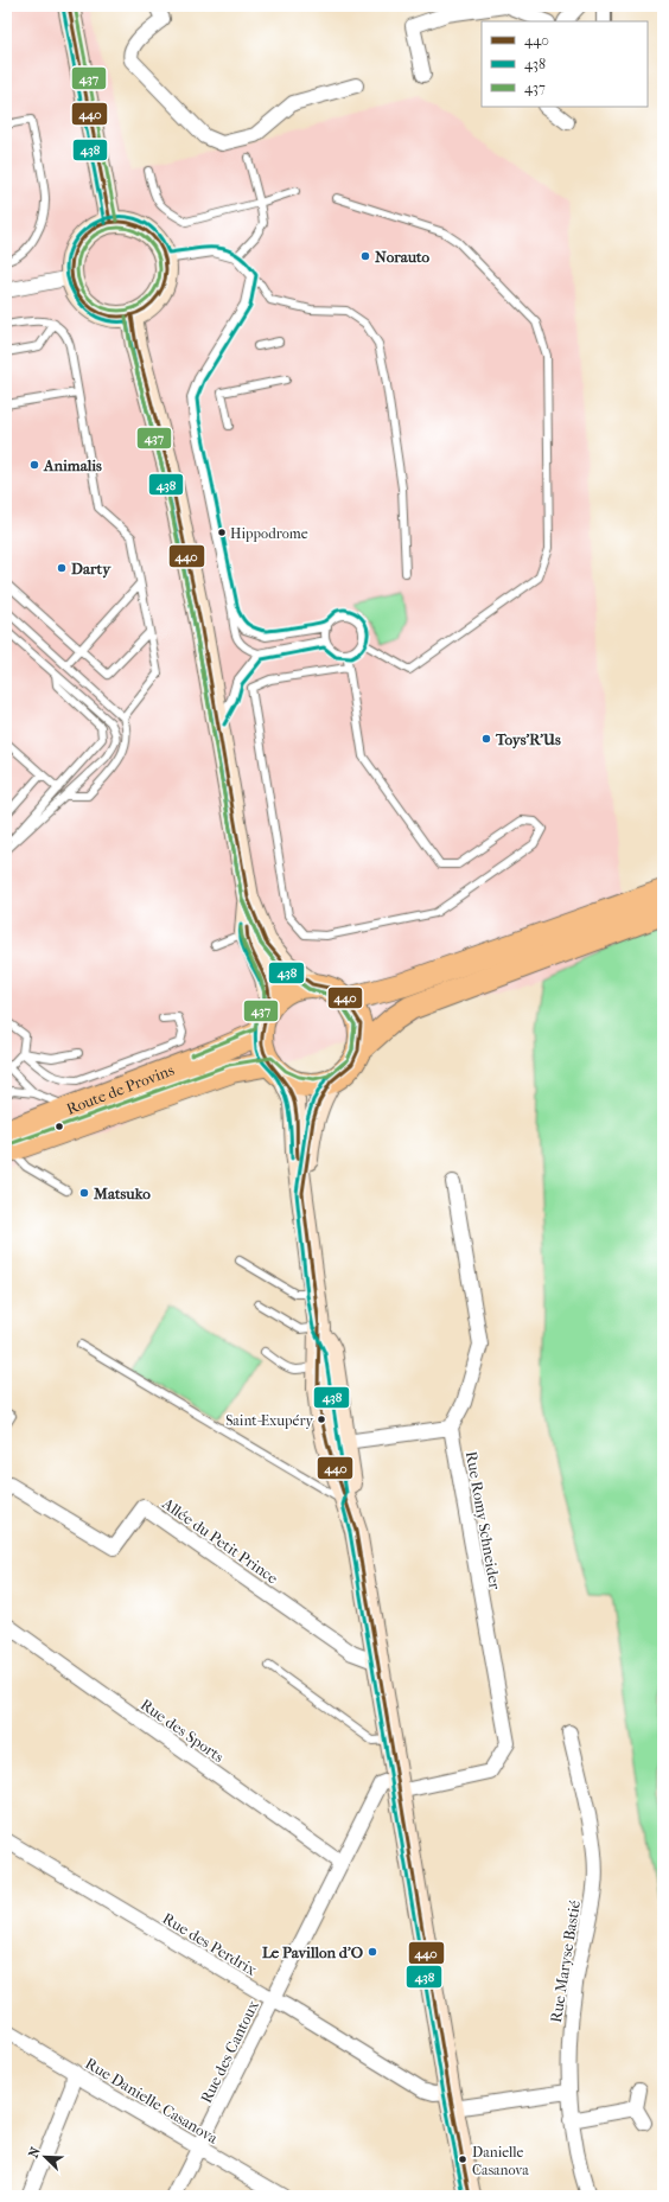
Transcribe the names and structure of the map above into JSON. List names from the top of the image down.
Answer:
{
  "streets": {
    "main road": ["Route de Provins"],
    "street": [
      "Rue Romy Schneider",
      "Allée du Petit Prince",
      "Rue des Sports",
      "Rue des Perdrix",
      "Rue Maryse Bastié",
      "Rue des Cantoux",
      "Rue Danielle Casanova"
    ]
  },
  "crossings": [
    ["Rue Romy Schneider", "Rue des Cantoux"],
    ["Rue des Sports", "Rue des Cantoux"],
    ["Rue des Perdrix", "Rue Maryse Bastié"],
    ["Rue des Perdrix", "Rue des Cantoux"],
    ["Rue des Cantoux", "Rue Danielle Casanova"]
  ],
  "places": [
    "Norauto",
    "Animalis",
    "Hippodrome",
    "Darty",
    "Toys'R'Us",
    "Matsuko",
    "Saint-Exupéry",
    "Le Pavillon d'O",
    "Danielle Casanova"
  ],
  "lines": ["transit line 440", "transit line 437", "transit line 438"],
  "legend": ["440", "438", "437"],
  "north": "top left"
}
